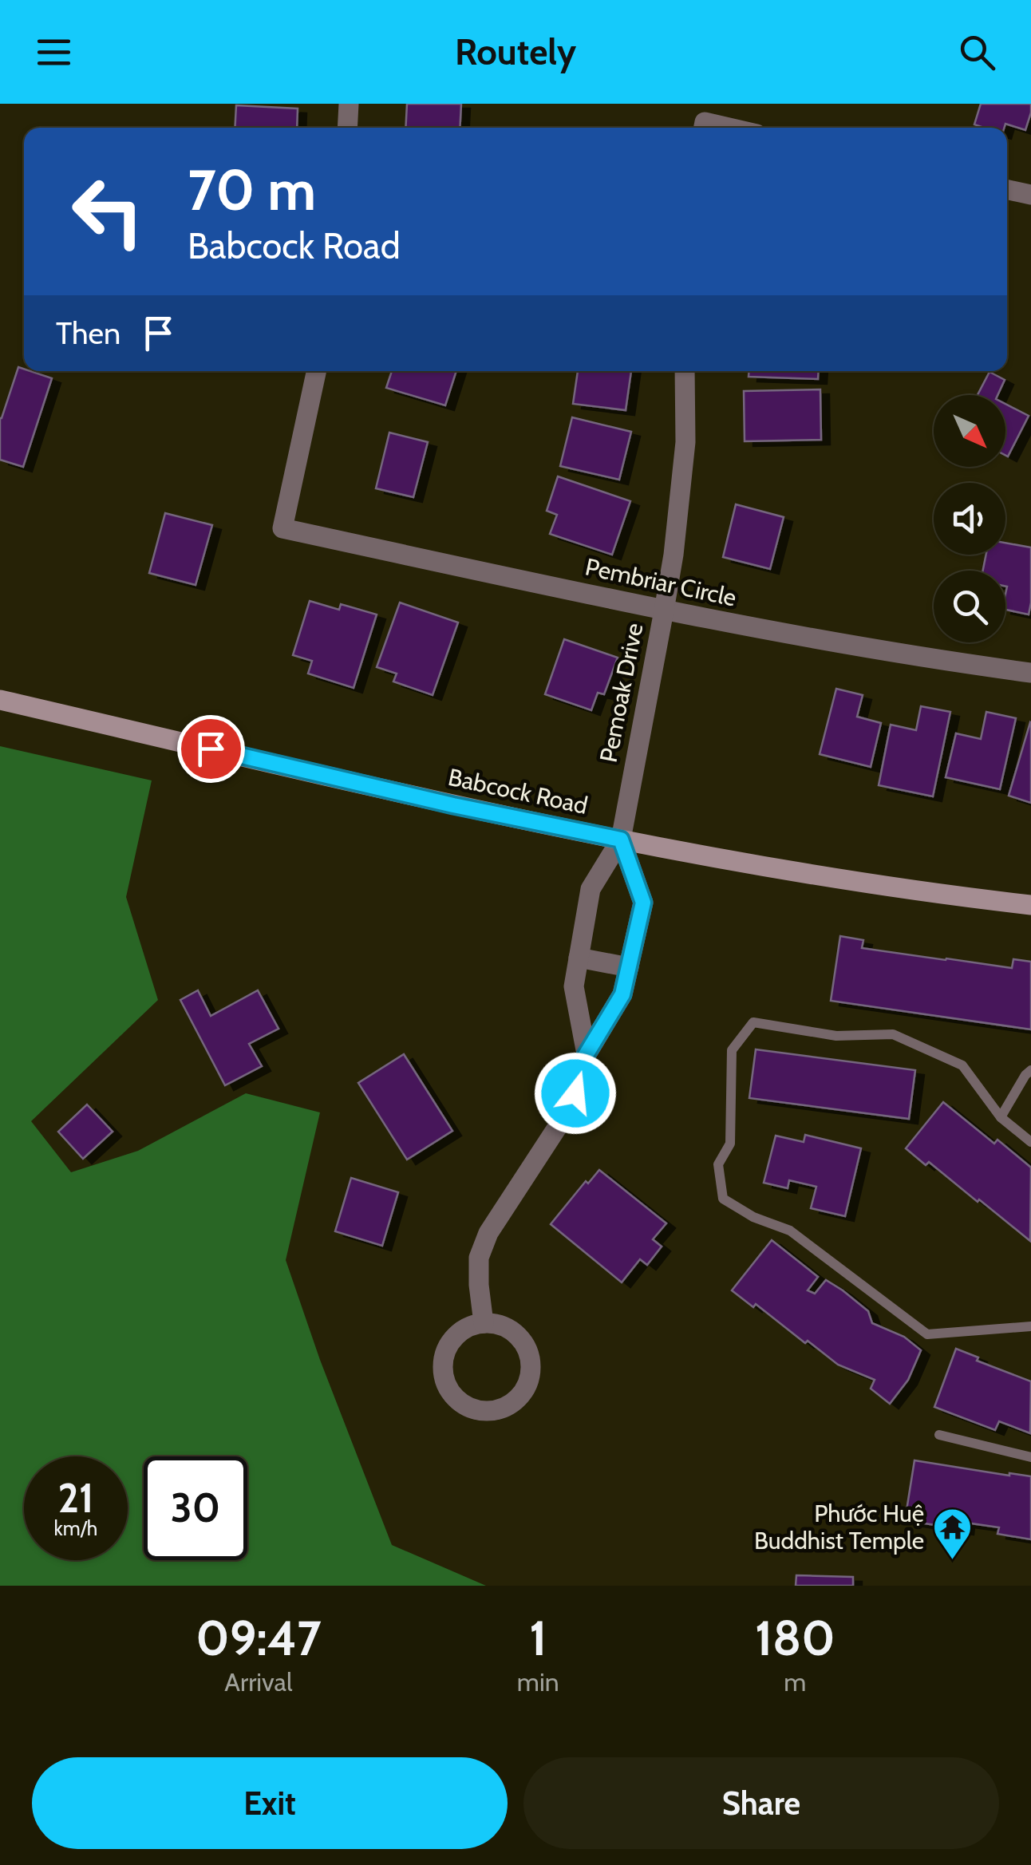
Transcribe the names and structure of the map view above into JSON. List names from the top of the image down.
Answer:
{
  "streets": {
    "main road": ["Babcock Road"],
    "street": ["Pembriar Circle", "Pemoak Drive"]
  },
  "crossings": [
    ["Pembriar Circle", "Pemoak Drive"],
    ["Pemoak Drive", "Babcock Road"]
  ],
  "places": {
    "temple": ["Phước Huệ Buddhist Temple"]
  },
  "north": "bottom right",
  "page": {
    "header": "Routely",
    "turn": ["70 m", "Babcock Road"],
    "then": "Then",
    "speed": "21 km/h",
    "limit": "30",
    "eta": [
      "09:47",
      "Arrival",
      "1",
      "min",
      "180",
      "m"
    ],
    "buttons": ["Exit", "Share"]
  }
}
